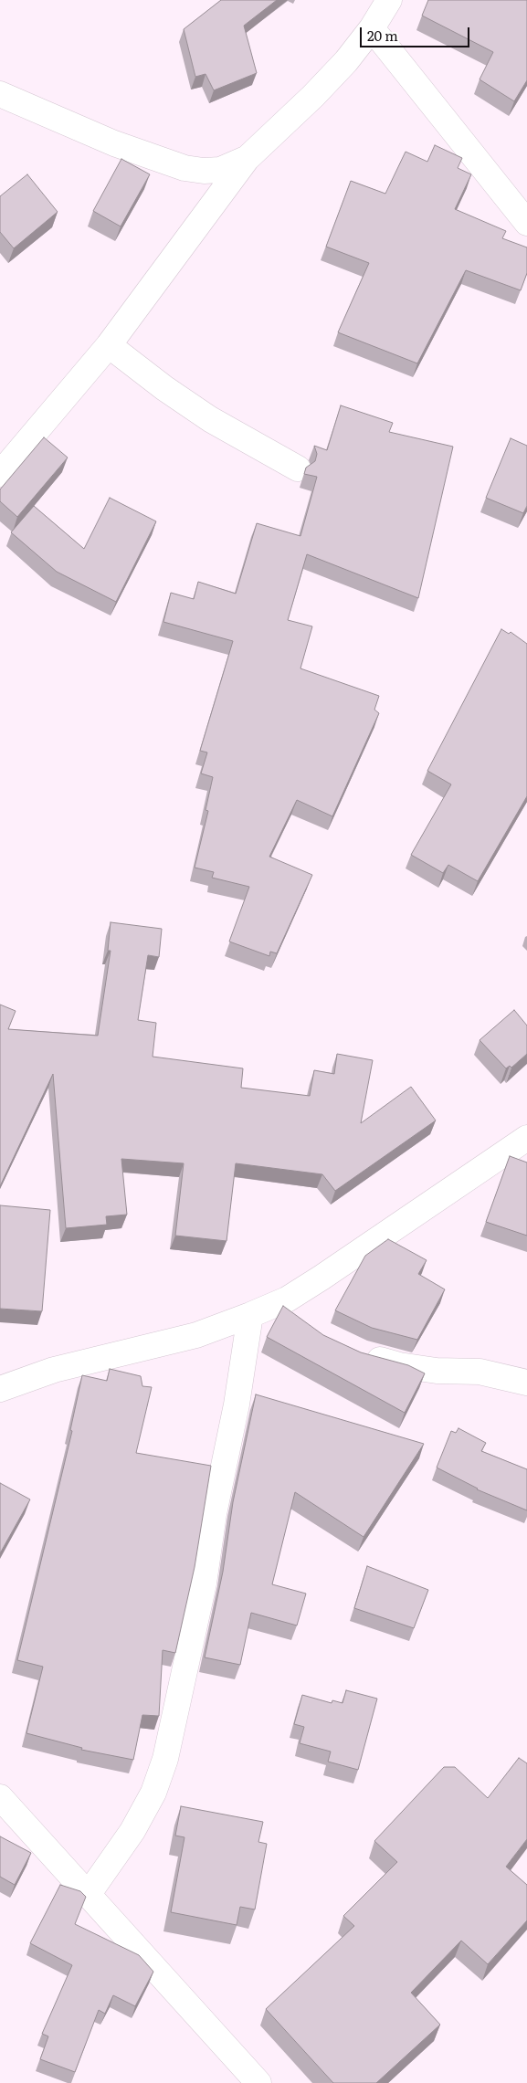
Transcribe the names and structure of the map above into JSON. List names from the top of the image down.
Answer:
{
  "scale_bar": "20 m"
}
